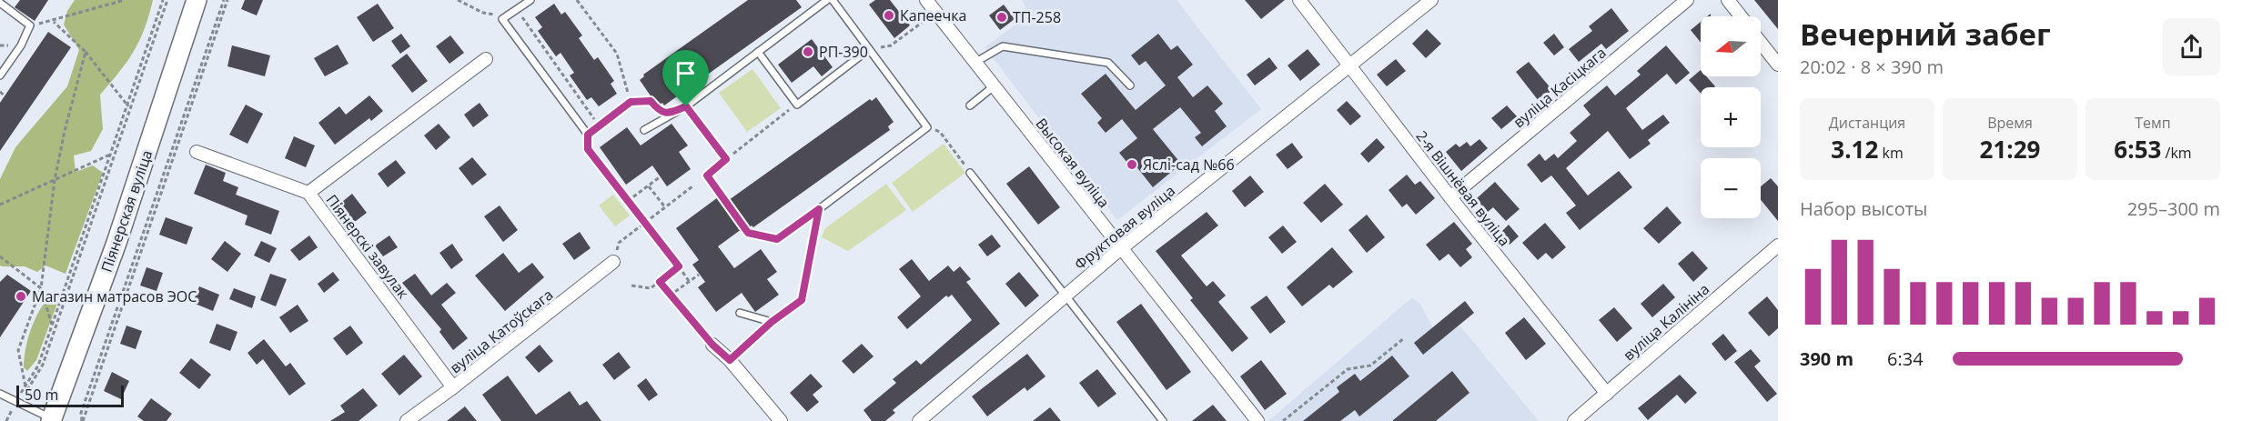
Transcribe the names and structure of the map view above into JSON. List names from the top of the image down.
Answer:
{
  "streets": {
    "main road": ["Піянерская вуліца"],
    "street": [
      "вуліца Касіцкага",
      "Высокая вуліца",
      "2-я Вішнёвая вуліца",
      "Фруктовая вуліца",
      "Піянерскі завулак",
      "вуліца Калініна",
      "вуліца Катоўскага"
    ]
  },
  "crossings": [
    ["вуліца Касіцкага", "2-я Вішнёвая вуліца"],
    ["Высокая вуліца", "Фруктовая вуліца"],
    ["2-я Вішнёвая вуліца", "Фруктовая вуліца"],
    ["2-я Вішнёвая вуліца", "вуліца Калініна"],
    ["Піянерскі завулак", "вуліца Катоўскага"]
  ],
  "places": [
    "Капеечка",
    "ТП-258",
    "РП-390",
    "Яслі-сад №66",
    "Магазин матрасов ЭОС"
  ],
  "scale_bar": "50 m",
  "north": "left",
  "page": {
    "heading": ["Вечерний забег", "20:02 · 8 × 390 m"],
    "map_buttons": ["+", "−"],
    "stats": [
      ["Дистанция", "3.12 km"],
      ["Время", "21:29"],
      ["Темп", "6:53 /km"]
    ],
    "chart": ["Набор высоты", "295–300 m"],
    "list": [
      {
        "name": "390 m",
        "note": "6:34"
      }
    ],
    "scale": "50 m"
  }
}
